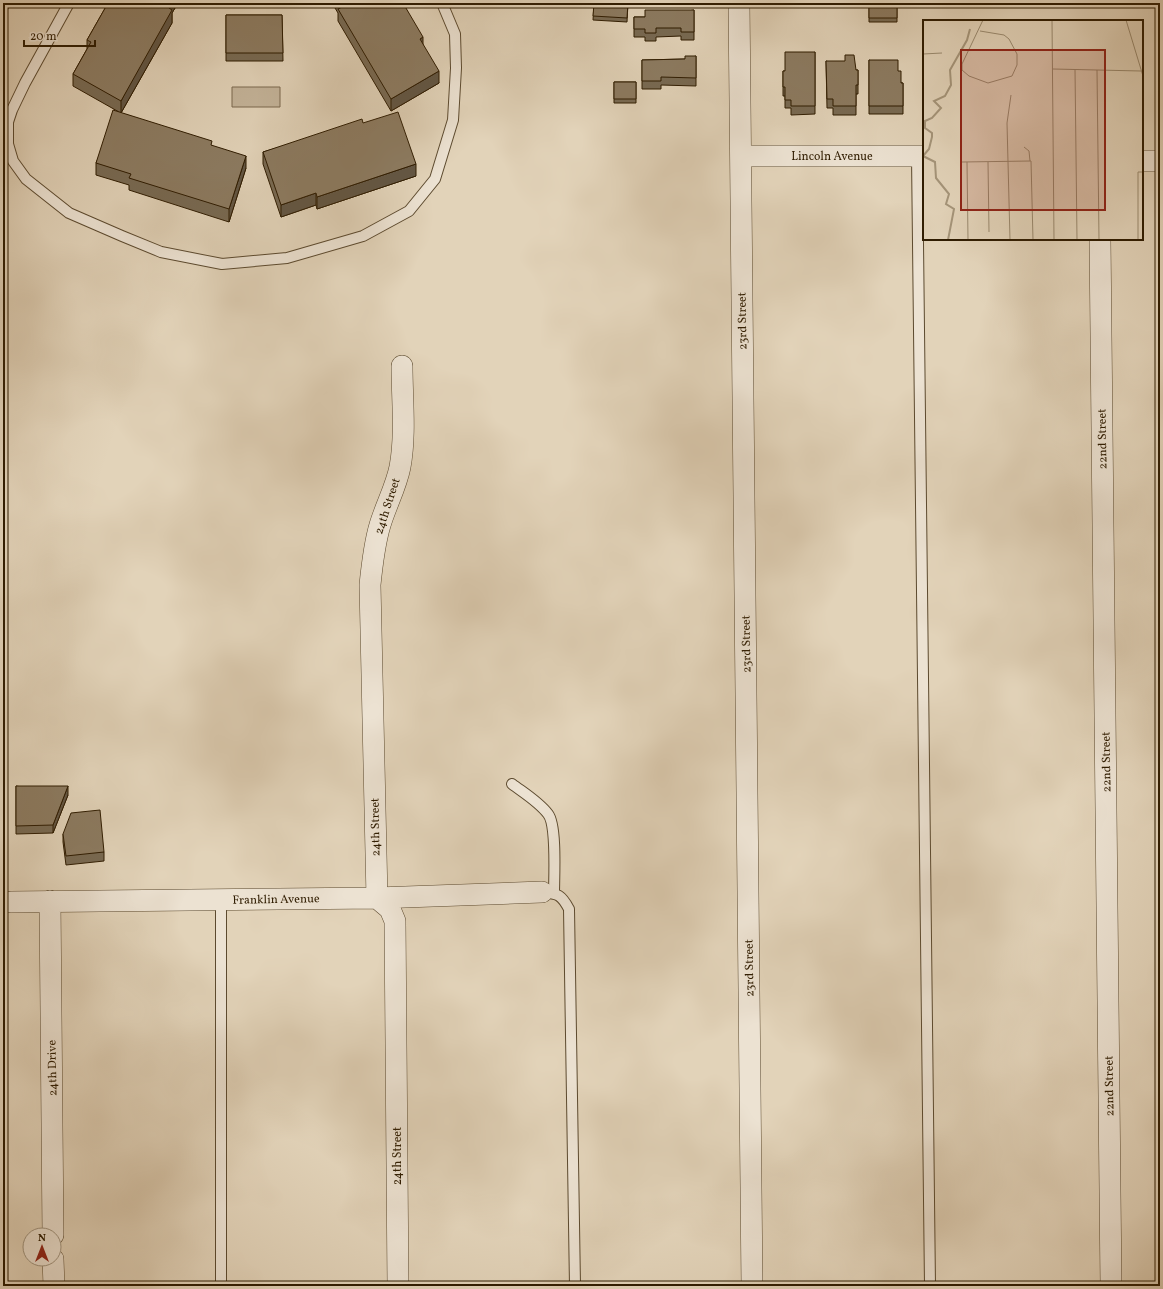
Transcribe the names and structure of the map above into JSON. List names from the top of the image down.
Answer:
{
  "streets": {
    "street": [
      "Lincoln Avenue",
      "23rd Street",
      "22nd Street",
      "24th Street",
      "Franklin Avenue",
      "24th Drive"
    ]
  },
  "crossings": [
    ["Lincoln Avenue", "23rd Street"],
    ["24th Street", "Franklin Avenue"],
    ["Franklin Avenue", "24th Drive"]
  ],
  "scale_bar": "20 m",
  "north": "top"
}
